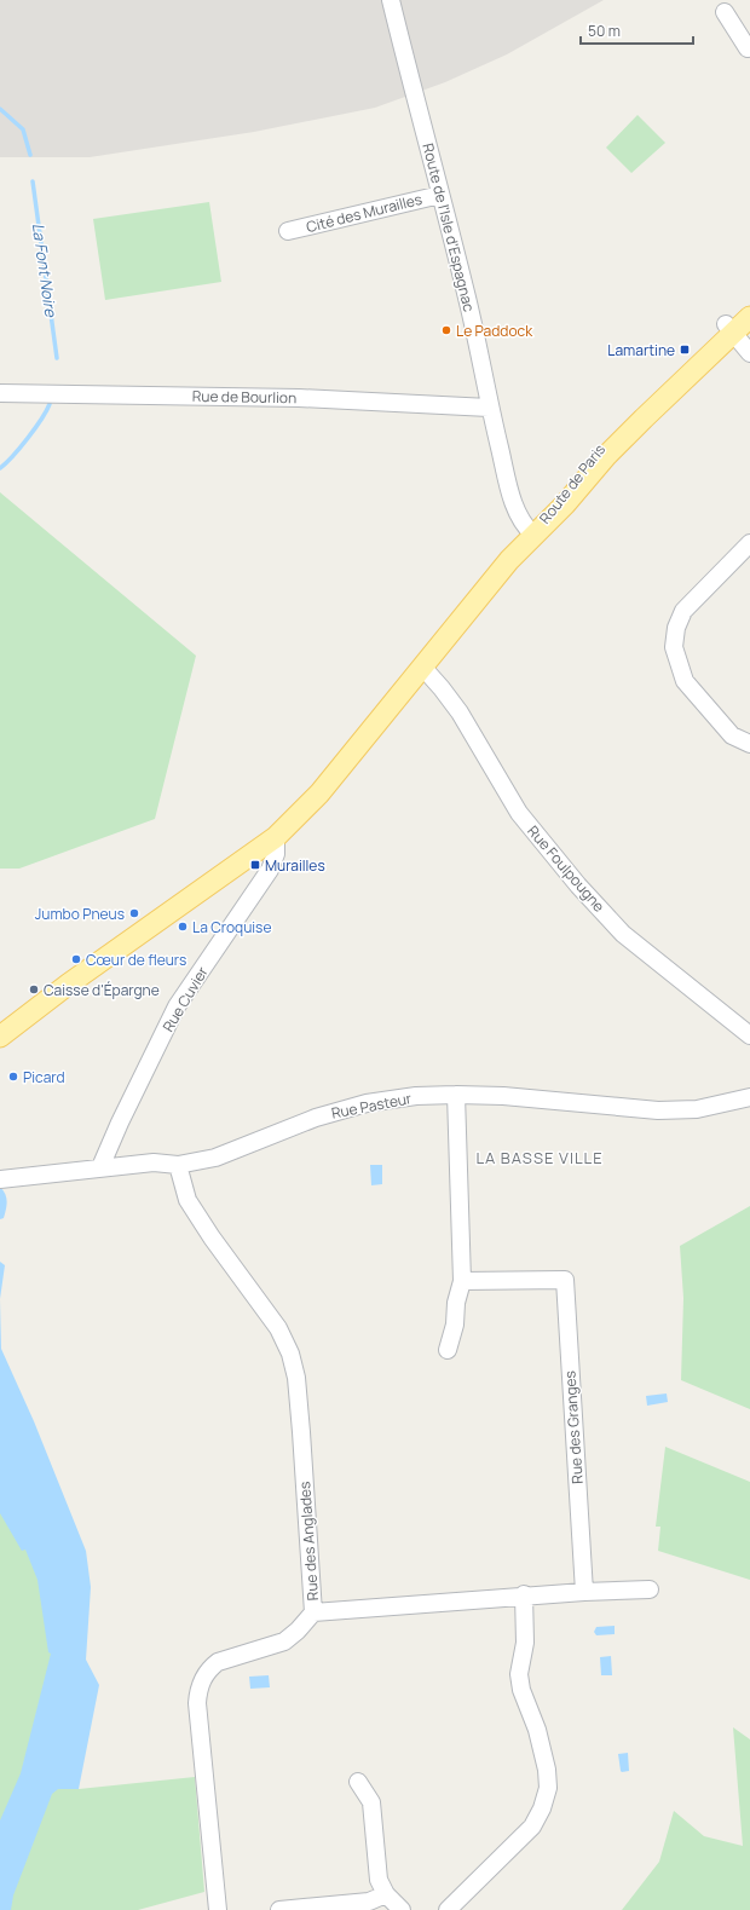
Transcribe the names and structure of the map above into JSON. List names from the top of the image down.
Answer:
{
  "streets": {
    "main road": ["Route de Paris"],
    "street": [
      "Cité des Murailles",
      "Route de l'Isle d'Espagnac",
      "Rue de Bourlion",
      "Rue Foulpougne",
      "Rue Cuvier",
      "Rue Pasteur",
      "Rue des Granges",
      "Rue des Anglades"
    ]
  },
  "crossings": [
    ["Cité des Murailles", "Route de l'Isle d'Espagnac"],
    ["Route de l'Isle d'Espagnac", "Rue de Bourlion"],
    ["Route de l'Isle d'Espagnac", "Route de Paris"],
    ["Route de Paris", "Rue Foulpougne"],
    ["Route de Paris", "Rue Cuvier"],
    ["Rue Cuvier", "Rue Pasteur"],
    ["Rue Pasteur", "Rue des Anglades"]
  ],
  "districts": ["LA BASSE VILLE"],
  "water": ["La Font Noire"],
  "places": {
    "other": [
      "Le Paddock",
      "Jumbo Pneus",
      "La Croquise",
      "Cœur de fleurs",
      "Caisse d'Épargne",
      "Picard"
    ],
    "transit": ["Lamartine", "Murailles"]
  },
  "scale_bar": "50 m"
}
